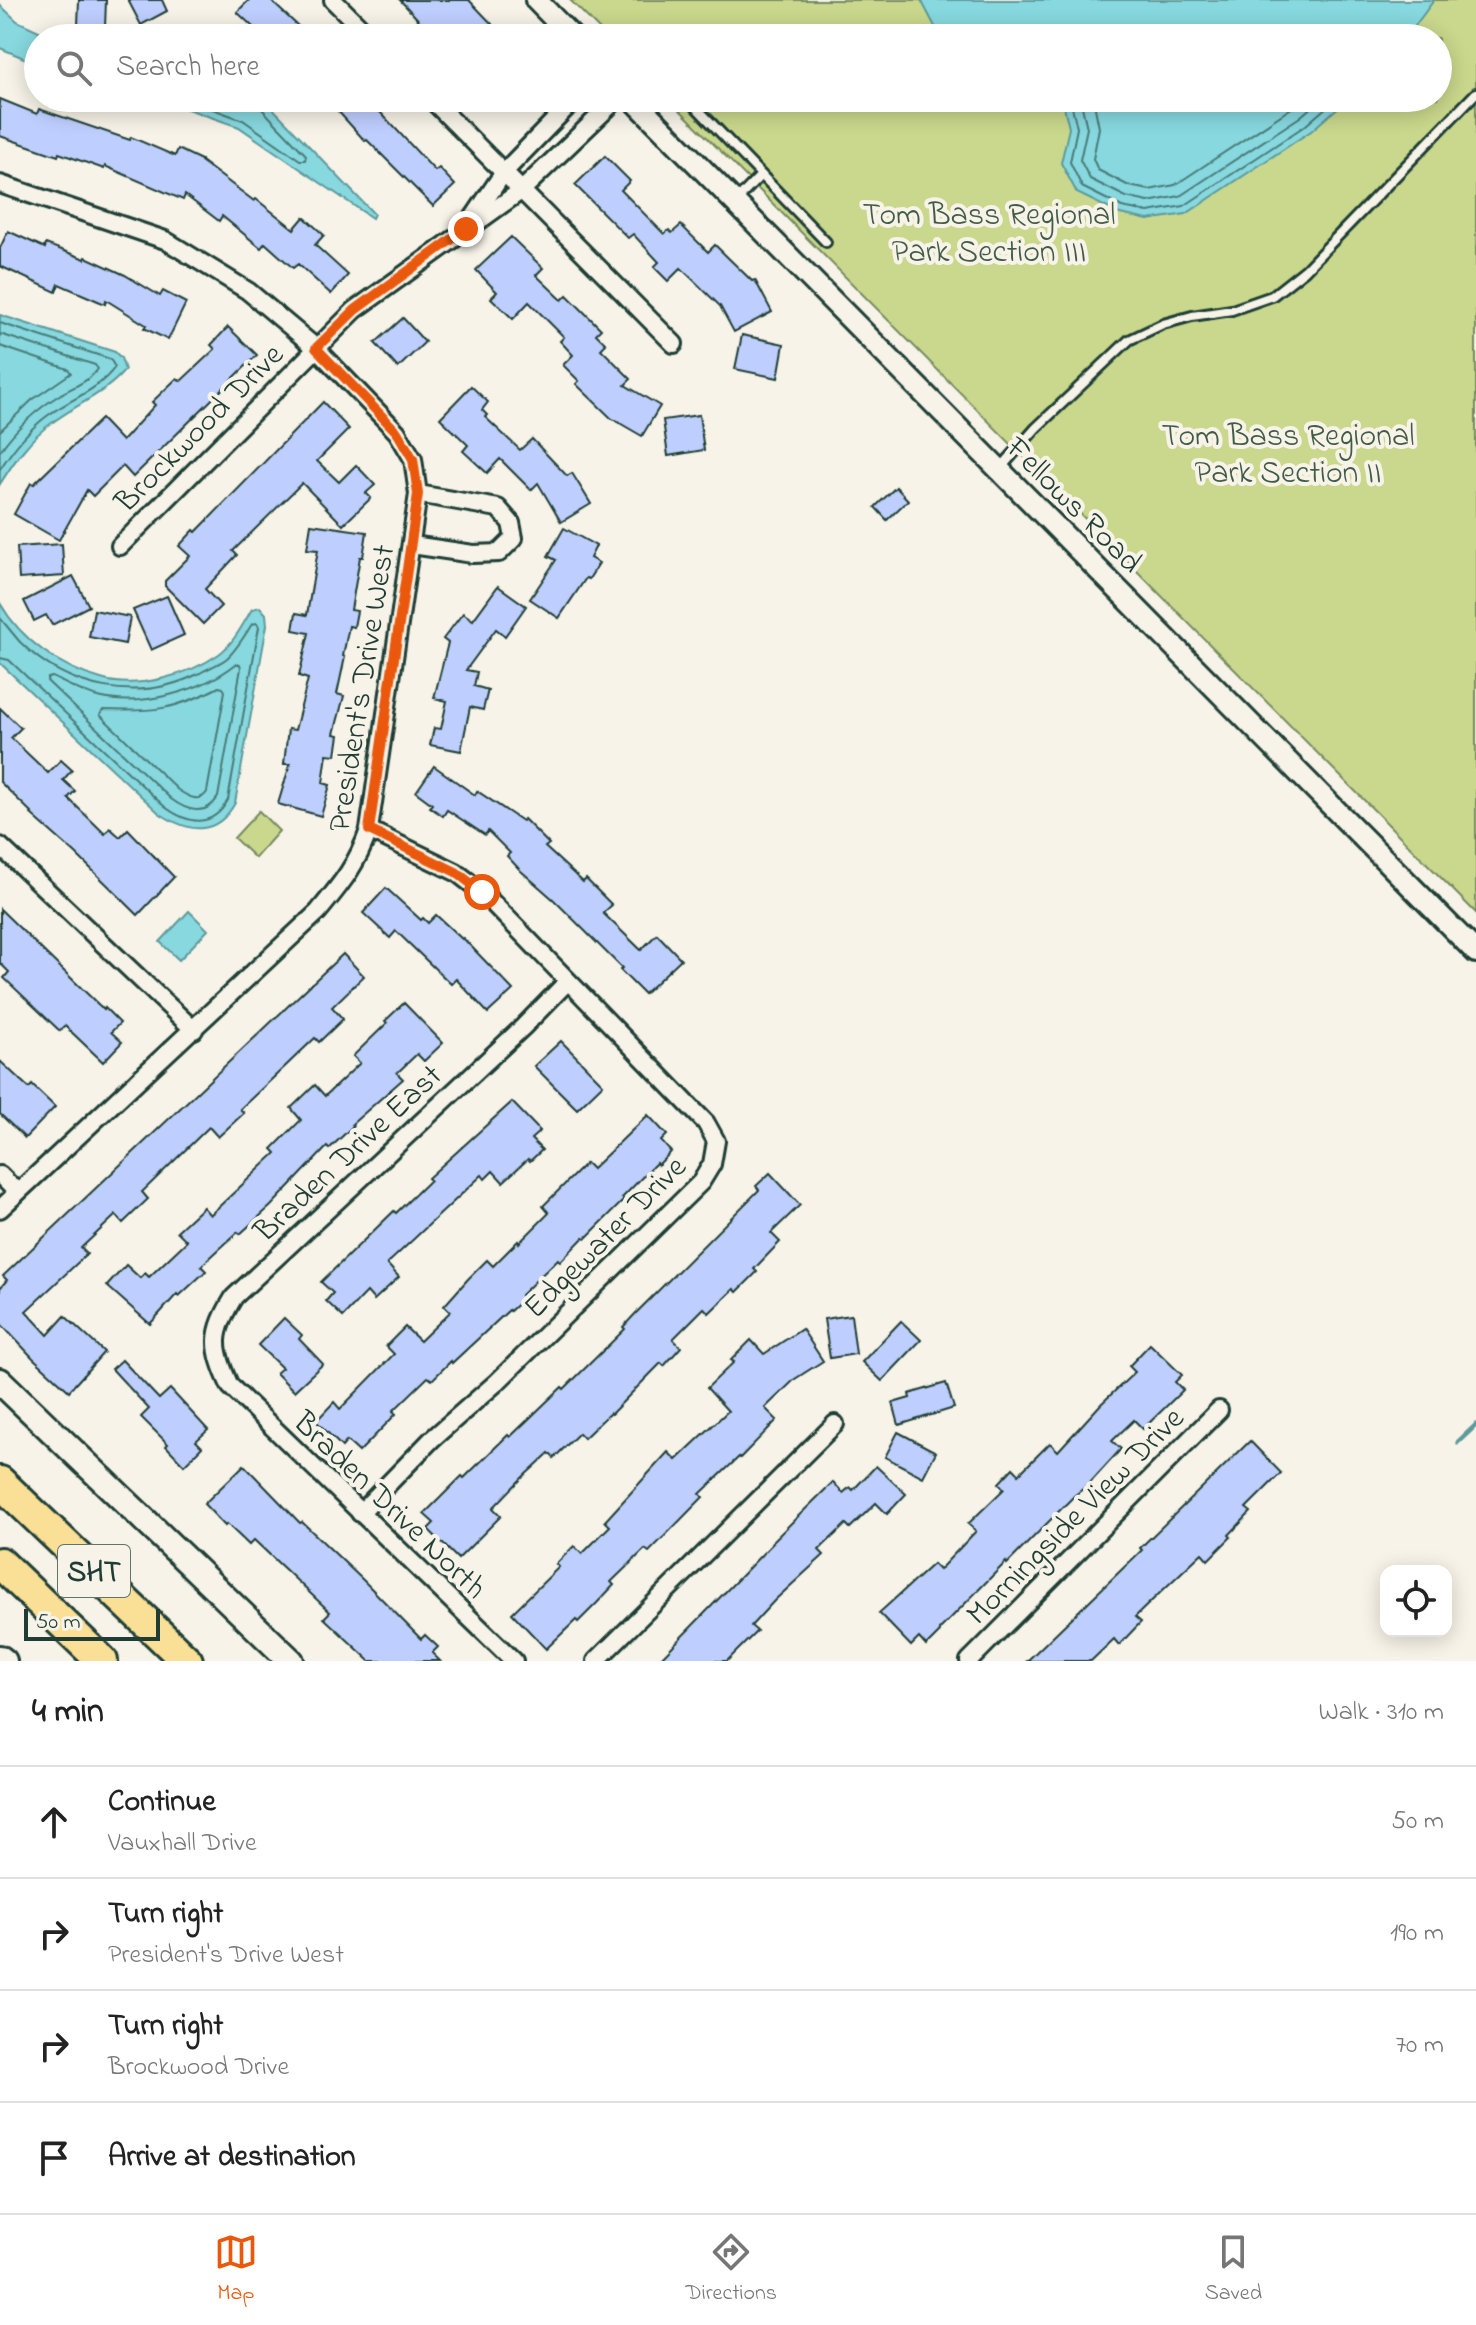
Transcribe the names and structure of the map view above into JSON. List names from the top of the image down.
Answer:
{
  "streets": {
    "highway": ["SHT"],
    "street": [
      "Brockwood Drive",
      "Fellows Road",
      "President's Drive West",
      "Braden Drive East",
      "Edgewater Drive",
      "Braden Drive North",
      "Morningside View Drive"
    ]
  },
  "crossings": [
    ["Brockwood Drive", "President's Drive West"],
    ["President's Drive West", "Edgewater Drive"],
    ["Braden Drive East", "Edgewater Drive"],
    ["Braden Drive East", "Braden Drive North"],
    ["Edgewater Drive", "Braden Drive North"]
  ],
  "parks": ["Tom Bass Regional Park Section III", "Tom Bass Regional Park Section II"],
  "scale_bar": "50 m",
  "page": {
    "search": "Search here",
    "scale": "50 m",
    "heading": ["4 min", "Walk · 310 m"],
    "list": [
      ["Continue", "Vauxhall Drive", "50 m"],
      ["Turn right", "President's Drive West", "190 m"],
      ["Turn right", "Brockwood Drive", "70 m"],
      "Arrive at destination"
    ],
    "nav": ["Map", "Directions", "Saved"]
  }
}
